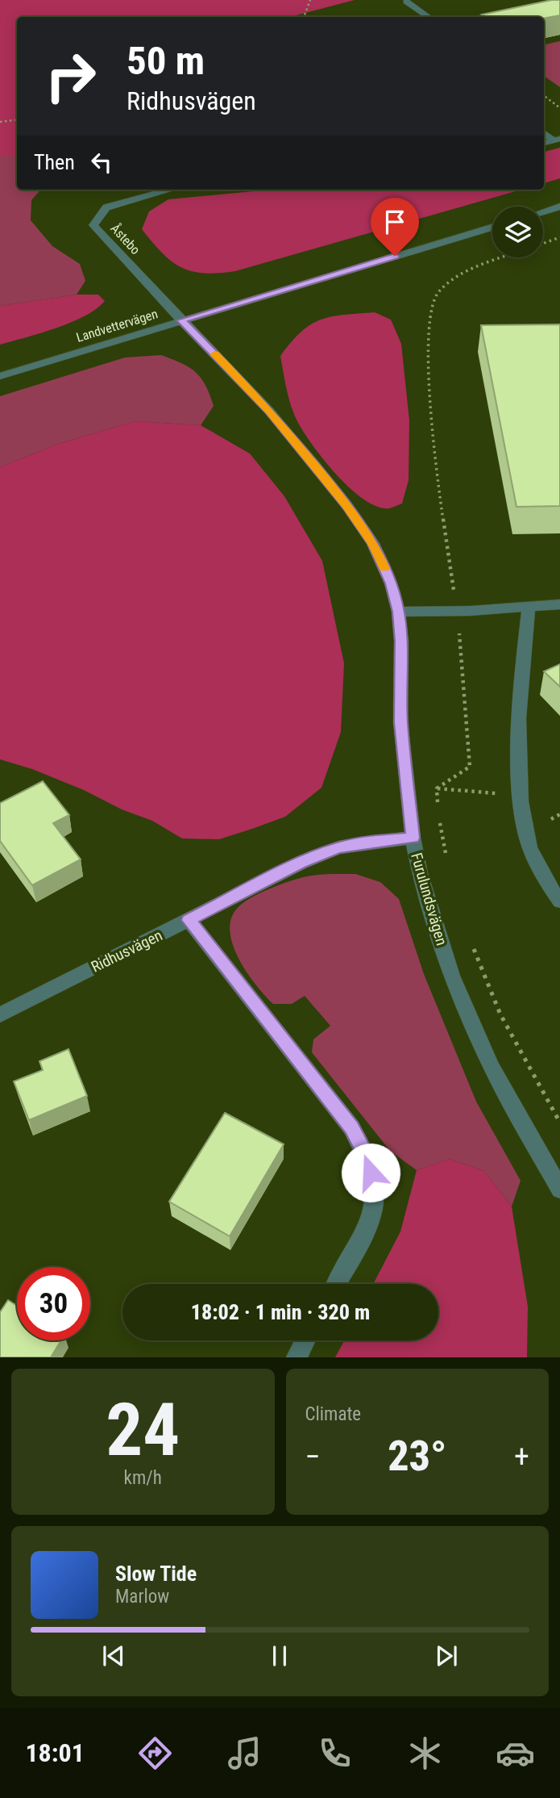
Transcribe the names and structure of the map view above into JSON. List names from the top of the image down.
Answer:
{
  "streets": {
    "street": [
      "Åstebo",
      "Landvettervägen",
      "Furulundsvägen",
      "Ridhusvägen"
    ]
  },
  "crossings": [
    ["Åstebo", "Landvettervägen"],
    ["Åstebo", "Furulundsvägen"],
    ["Landvettervägen", "Furulundsvägen"],
    ["Furulundsvägen", "Ridhusvägen"]
  ],
  "page": {
    "turn": ["50 m", "Ridhusvägen"],
    "then": "Then",
    "limit": "30",
    "trip": "18:02 · 1 min · 320 m",
    "tile": [
      ["24", "km/h"],
      "Climate"
    ],
    "heat": ["−", "23°", "+"],
    "song": ["Slow Tide", "Marlow"],
    "tabs": "18:01"
  }
}
